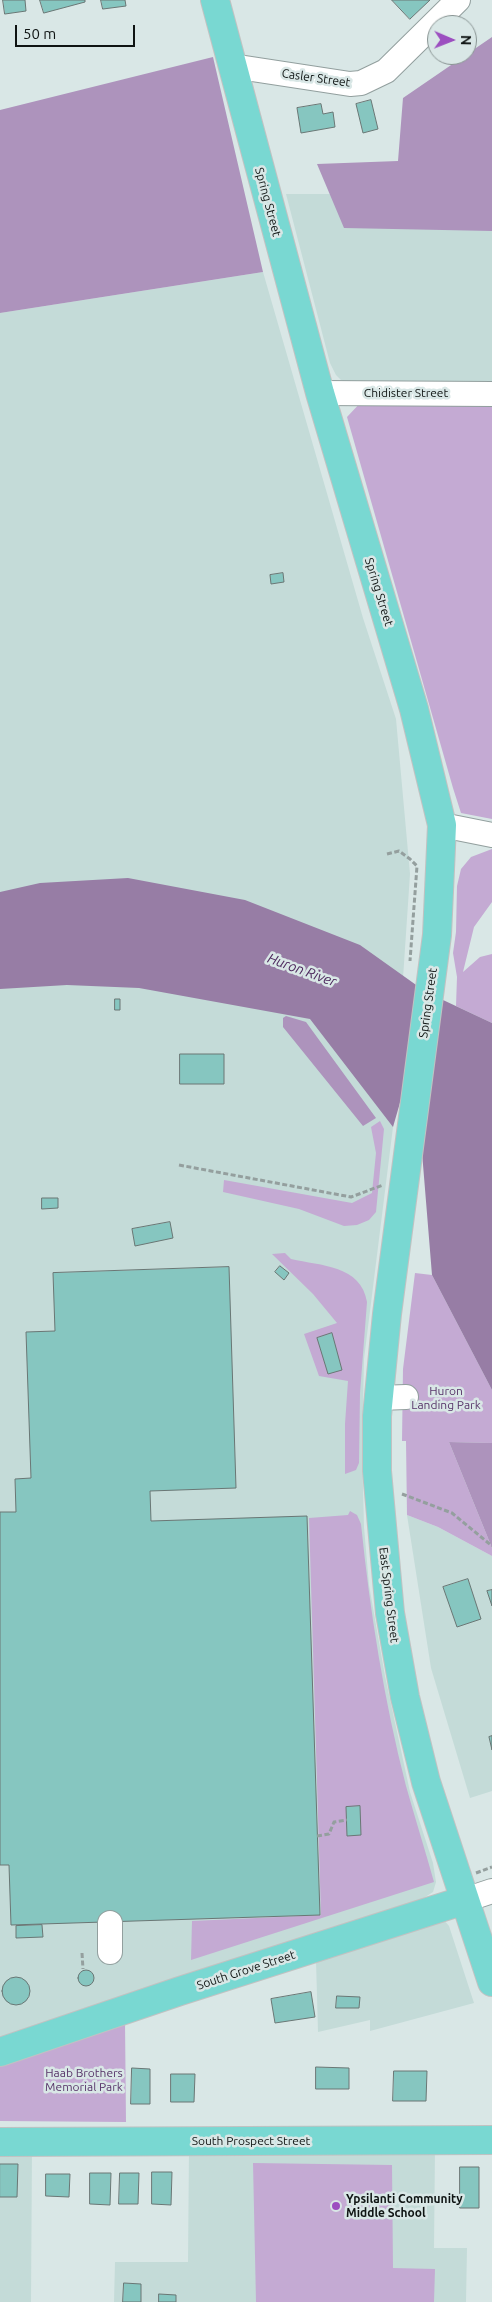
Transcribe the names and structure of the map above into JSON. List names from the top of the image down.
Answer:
{
  "streets": {
    "main road": [
      "Spring Street",
      "East Spring Street",
      "South Grove Street",
      "South Prospect Street"
    ],
    "street": ["Casler Street", "Chidister Street"]
  },
  "crossings": [
    ["Casler Street", "Spring Street"],
    ["Spring Street", "Chidister Street"],
    ["Spring Street", "East Spring Street"],
    ["East Spring Street", "South Grove Street"]
  ],
  "water": ["Huron River"],
  "parks": ["Huron Landing Park", "Haab Brothers Memorial Park"],
  "places": ["Ypsilanti Community Middle School"],
  "scale_bar": "50 m",
  "north": "right"
}
